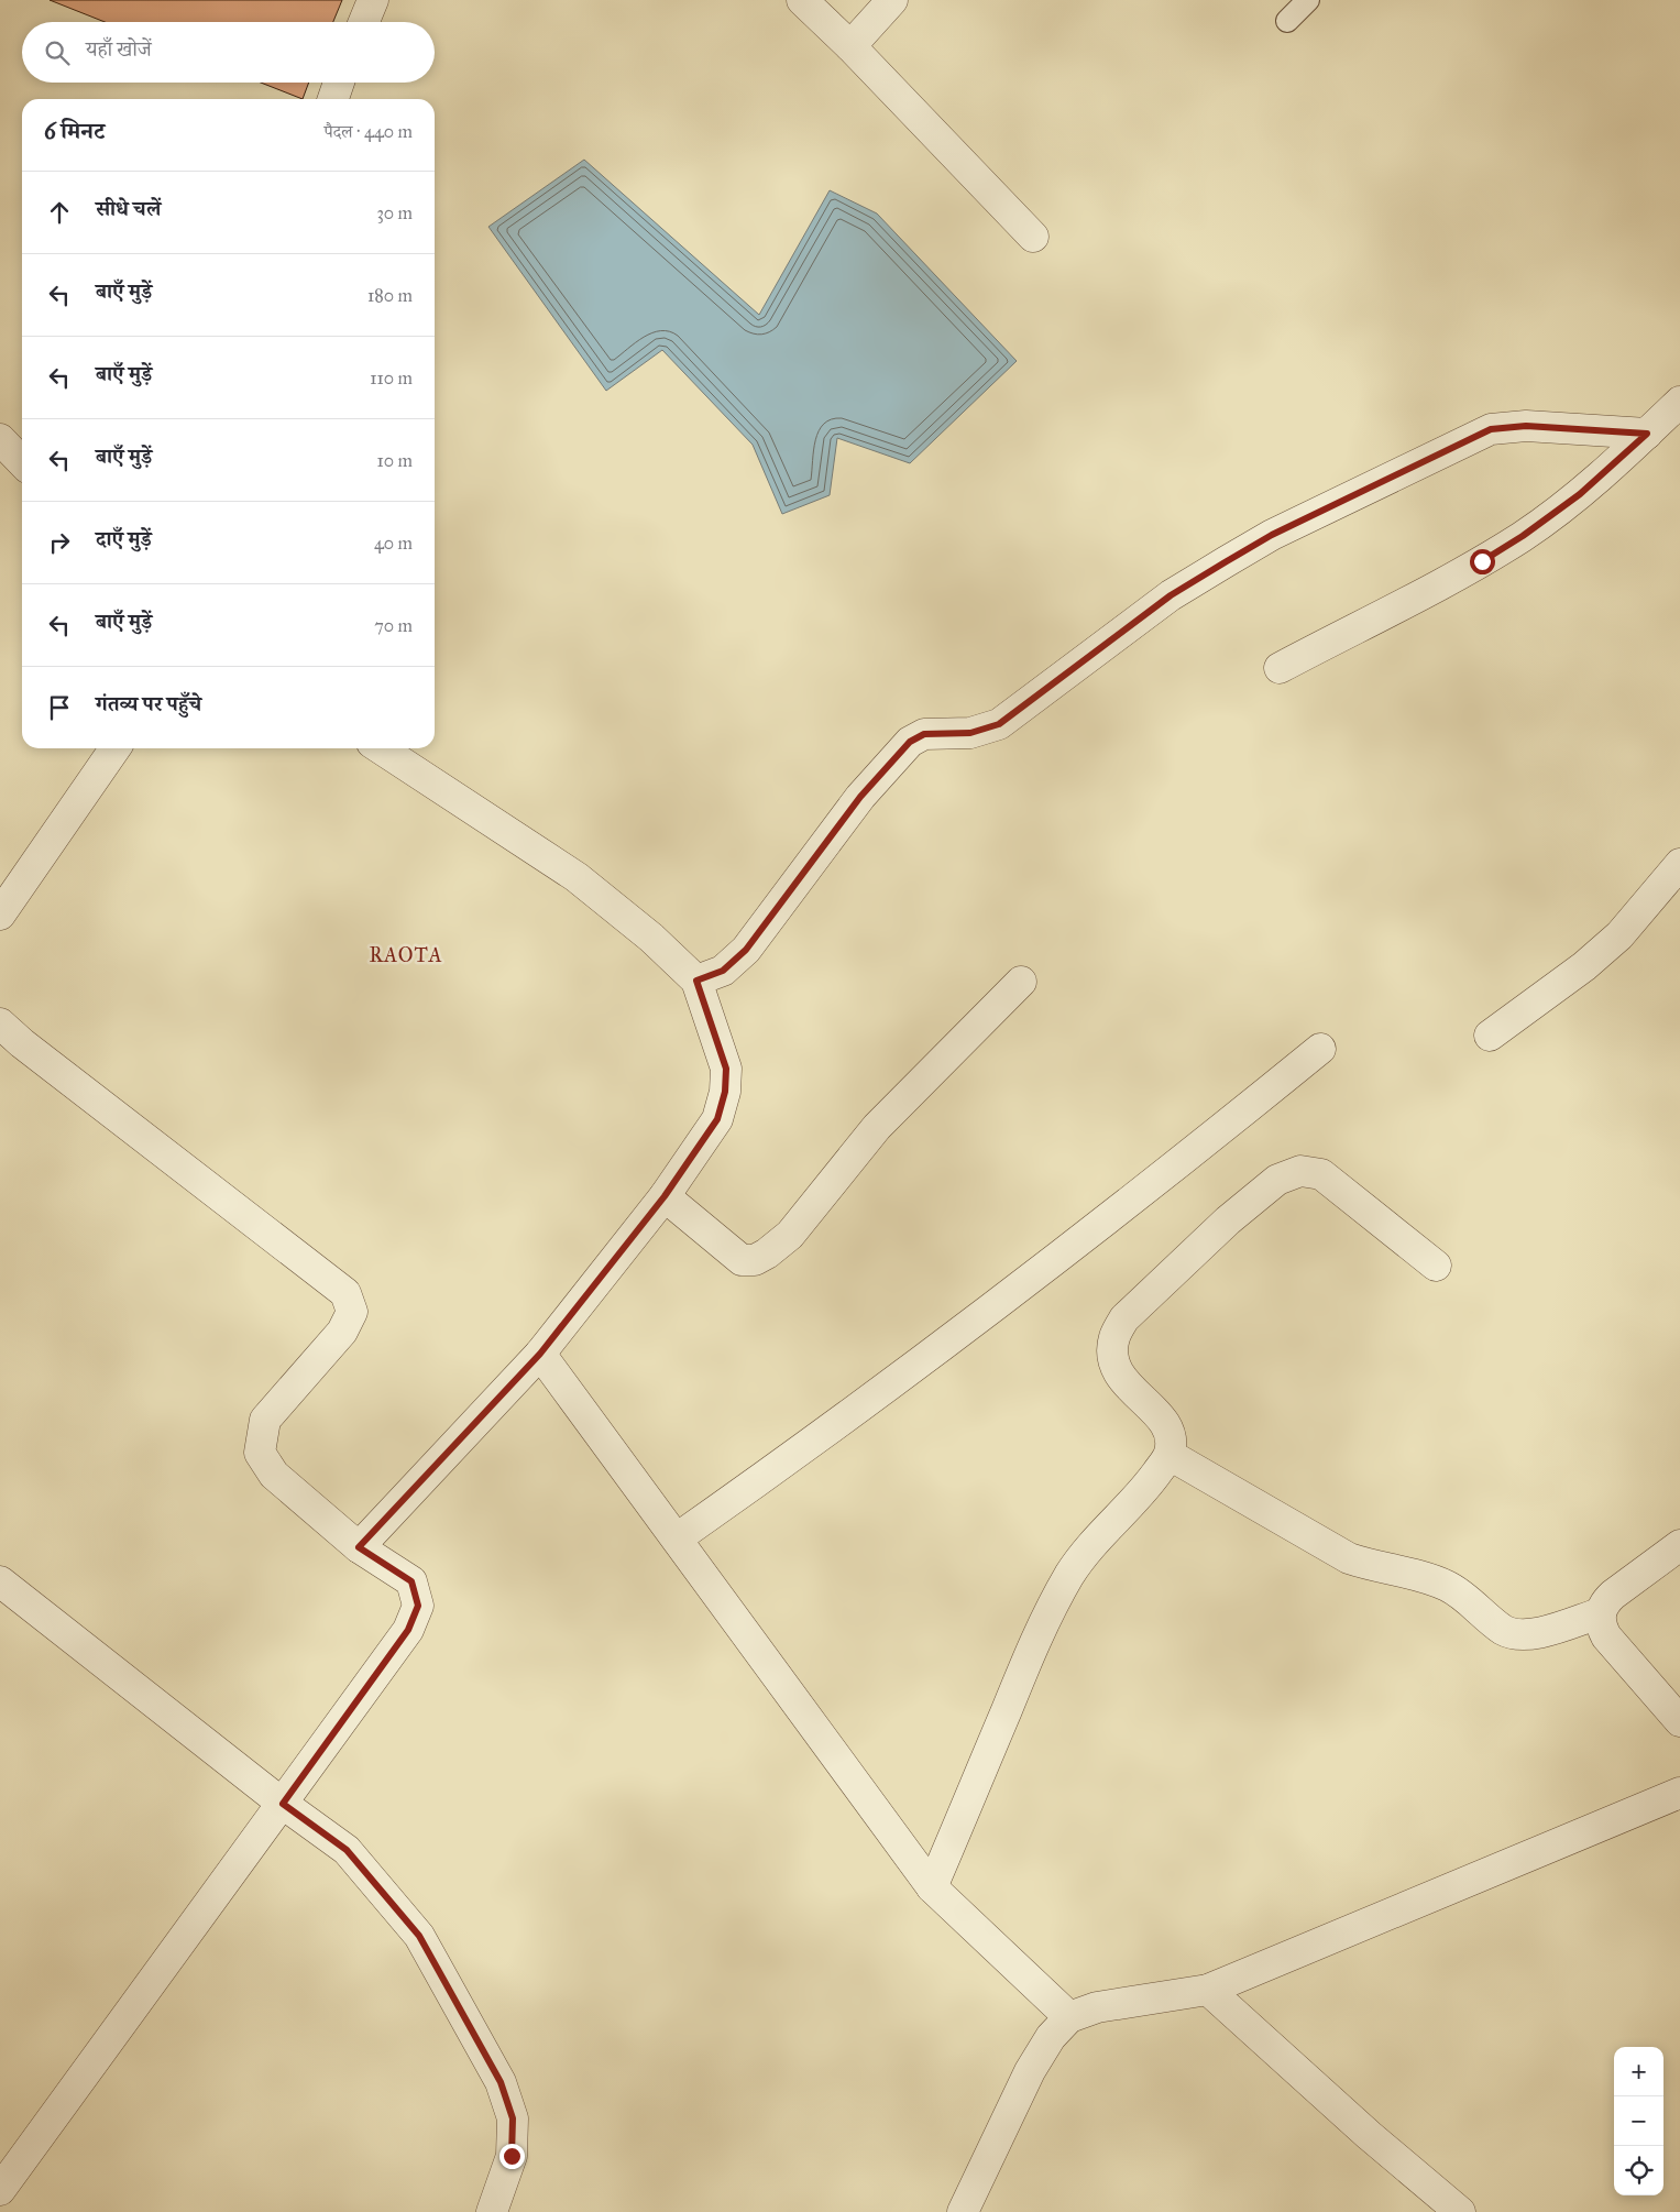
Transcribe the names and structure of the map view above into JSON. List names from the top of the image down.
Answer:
{
  "districts": ["RAOTA"],
  "page": {
    "search": "यहाँ खोजें",
    "heading": ["6 मिनट", "पैदल · 440 m"],
    "list": [
      ["सीधे चलें", "30 m"],
      ["बाएँ मुड़ें", "180 m"],
      ["बाएँ मुड़ें", "110 m"],
      ["बाएँ मुड़ें", "10 m"],
      ["दाएँ मुड़ें", "40 m"],
      ["बाएँ मुड़ें", "70 m"],
      "गंतव्य पर पहुँचे"
    ],
    "map_buttons": ["+", "−"]
  }
}
